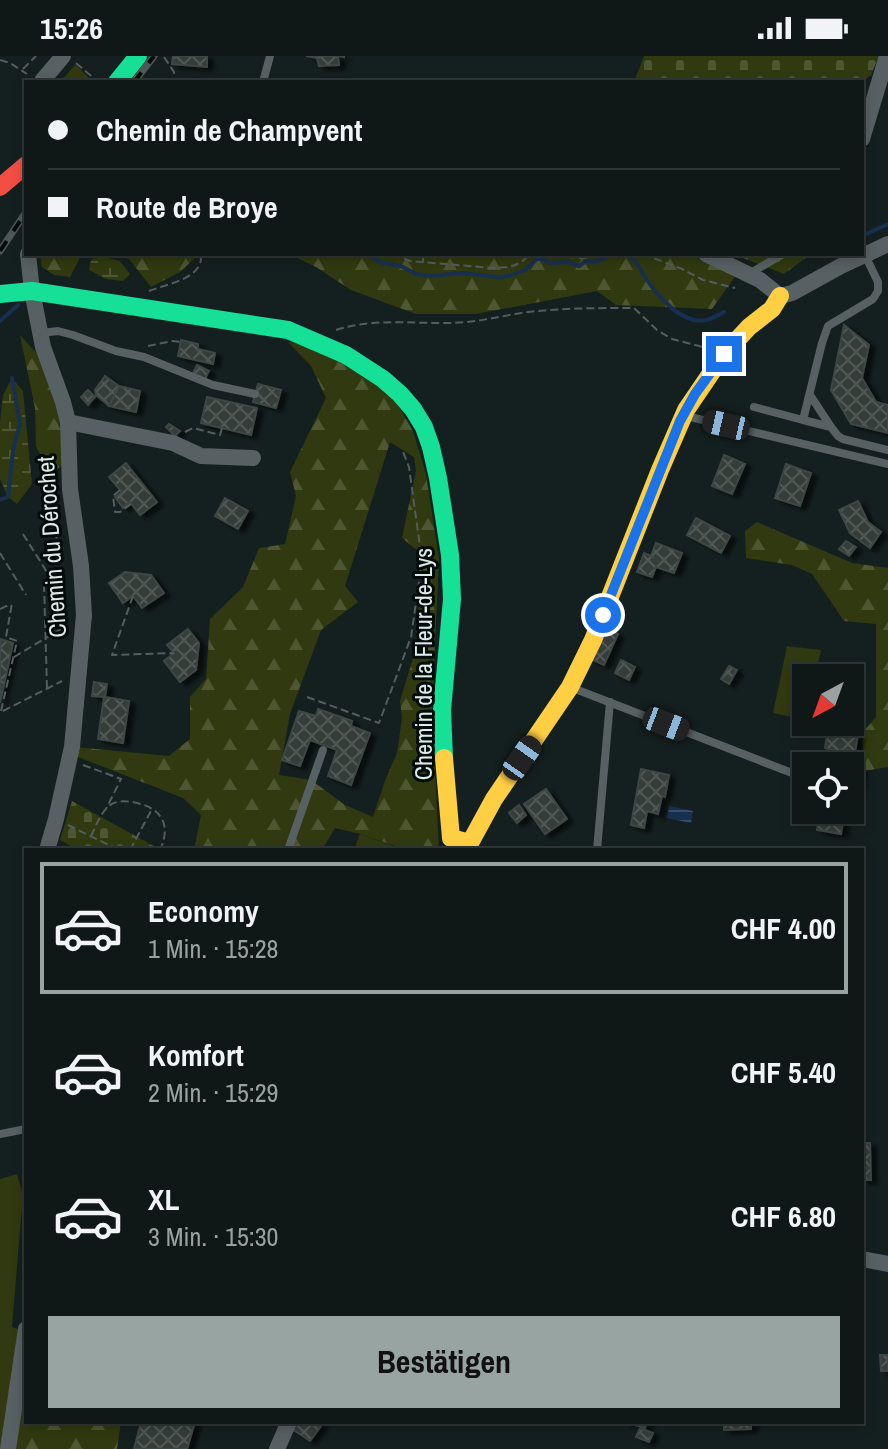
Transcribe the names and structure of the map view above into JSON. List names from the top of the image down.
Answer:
{
  "streets": {
    "street": ["Chemin du Dérochet", "Chemin de la Fleur-de-Lys"]
  },
  "crossings": [
    ["Chemin du Dérochet", "Chemin de la Fleur-de-Lys"]
  ],
  "north": "bottom left",
  "page": {
    "status": "15:26",
    "banner": ["Chemin de Champvent", "Route de Broye"],
    "list": [
      {
        "name": "Economy",
        "note": "1 Min. · 15:28",
        "value": "CHF 4.00"
      },
      {
        "name": "Komfort",
        "note": "2 Min. · 15:29",
        "value": "CHF 5.40"
      },
      {
        "name": "XL",
        "note": "3 Min. · 15:30",
        "value": "CHF 6.80"
      }
    ],
    "buttons": "Bestätigen"
  }
}
